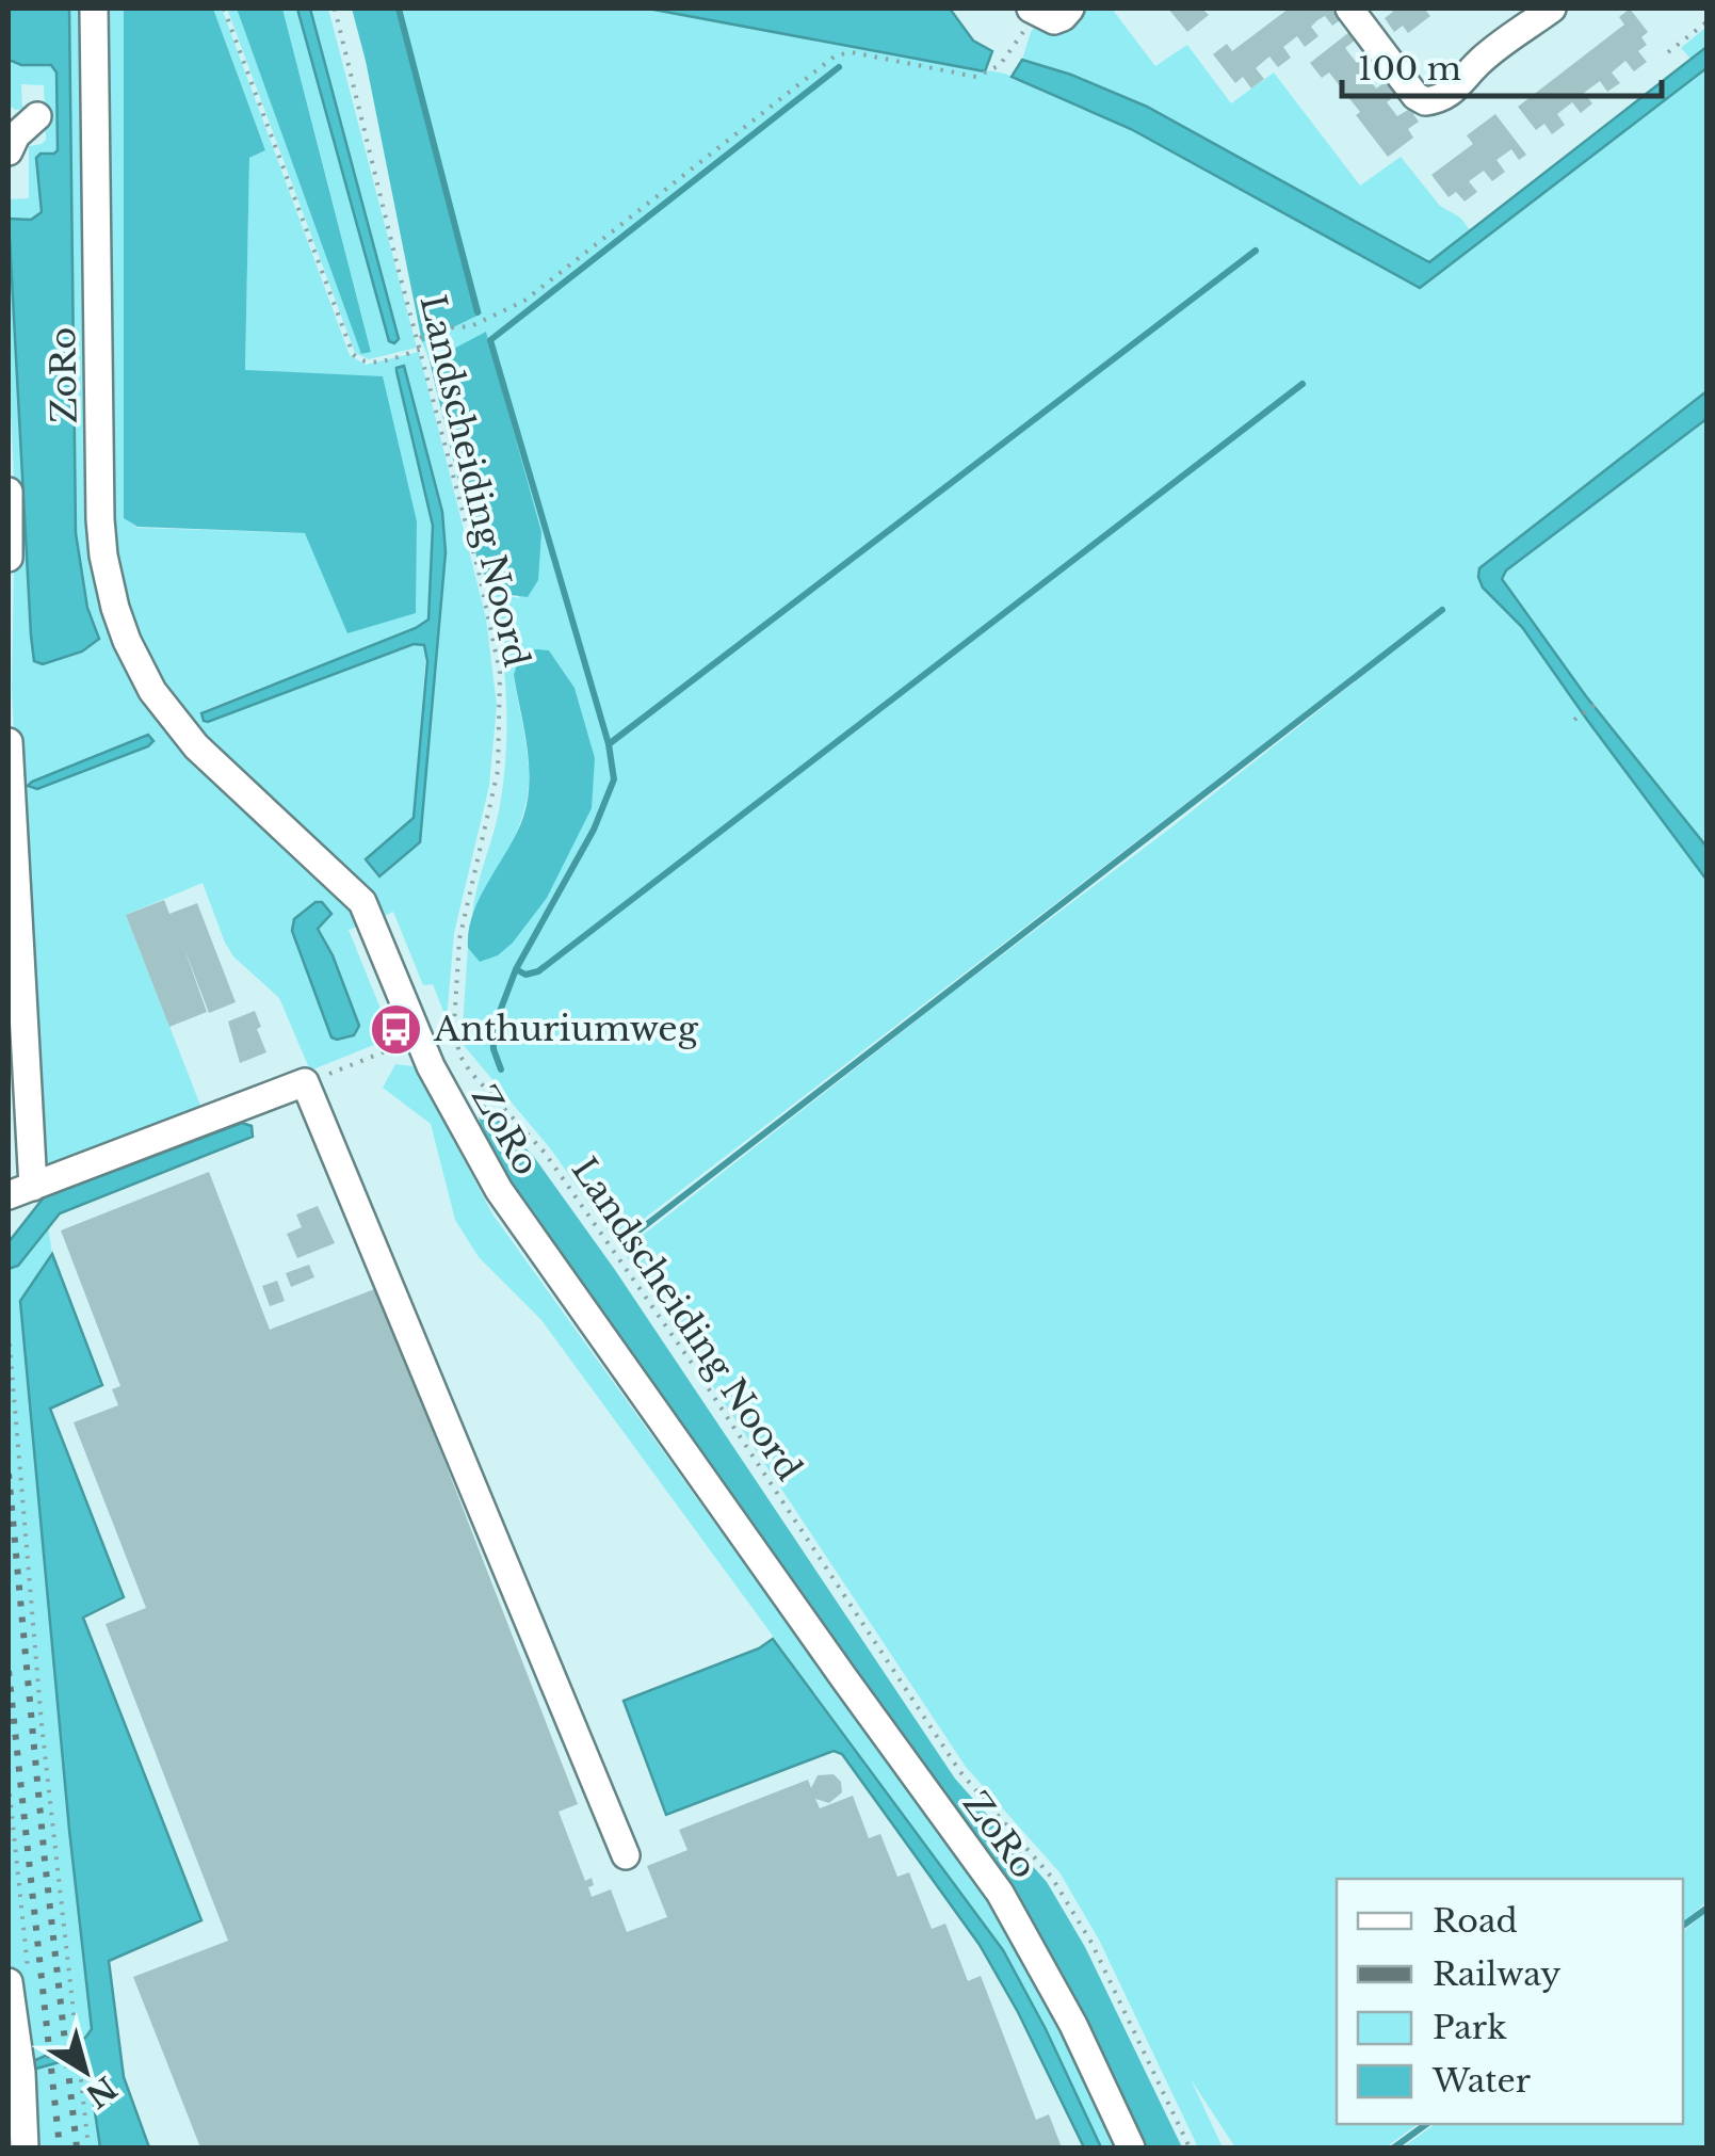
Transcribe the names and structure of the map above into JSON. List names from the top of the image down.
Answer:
{
  "streets": {
    "street": ["ZoRo"],
    "path": ["Landscheiding Noord"]
  },
  "places": {
    "bus stop": ["Anthuriumweg"]
  },
  "legend": [
    "Road",
    "Railway",
    "Park",
    "Water"
  ],
  "scale_bar": "100 m",
  "north": "bottom right"
}
